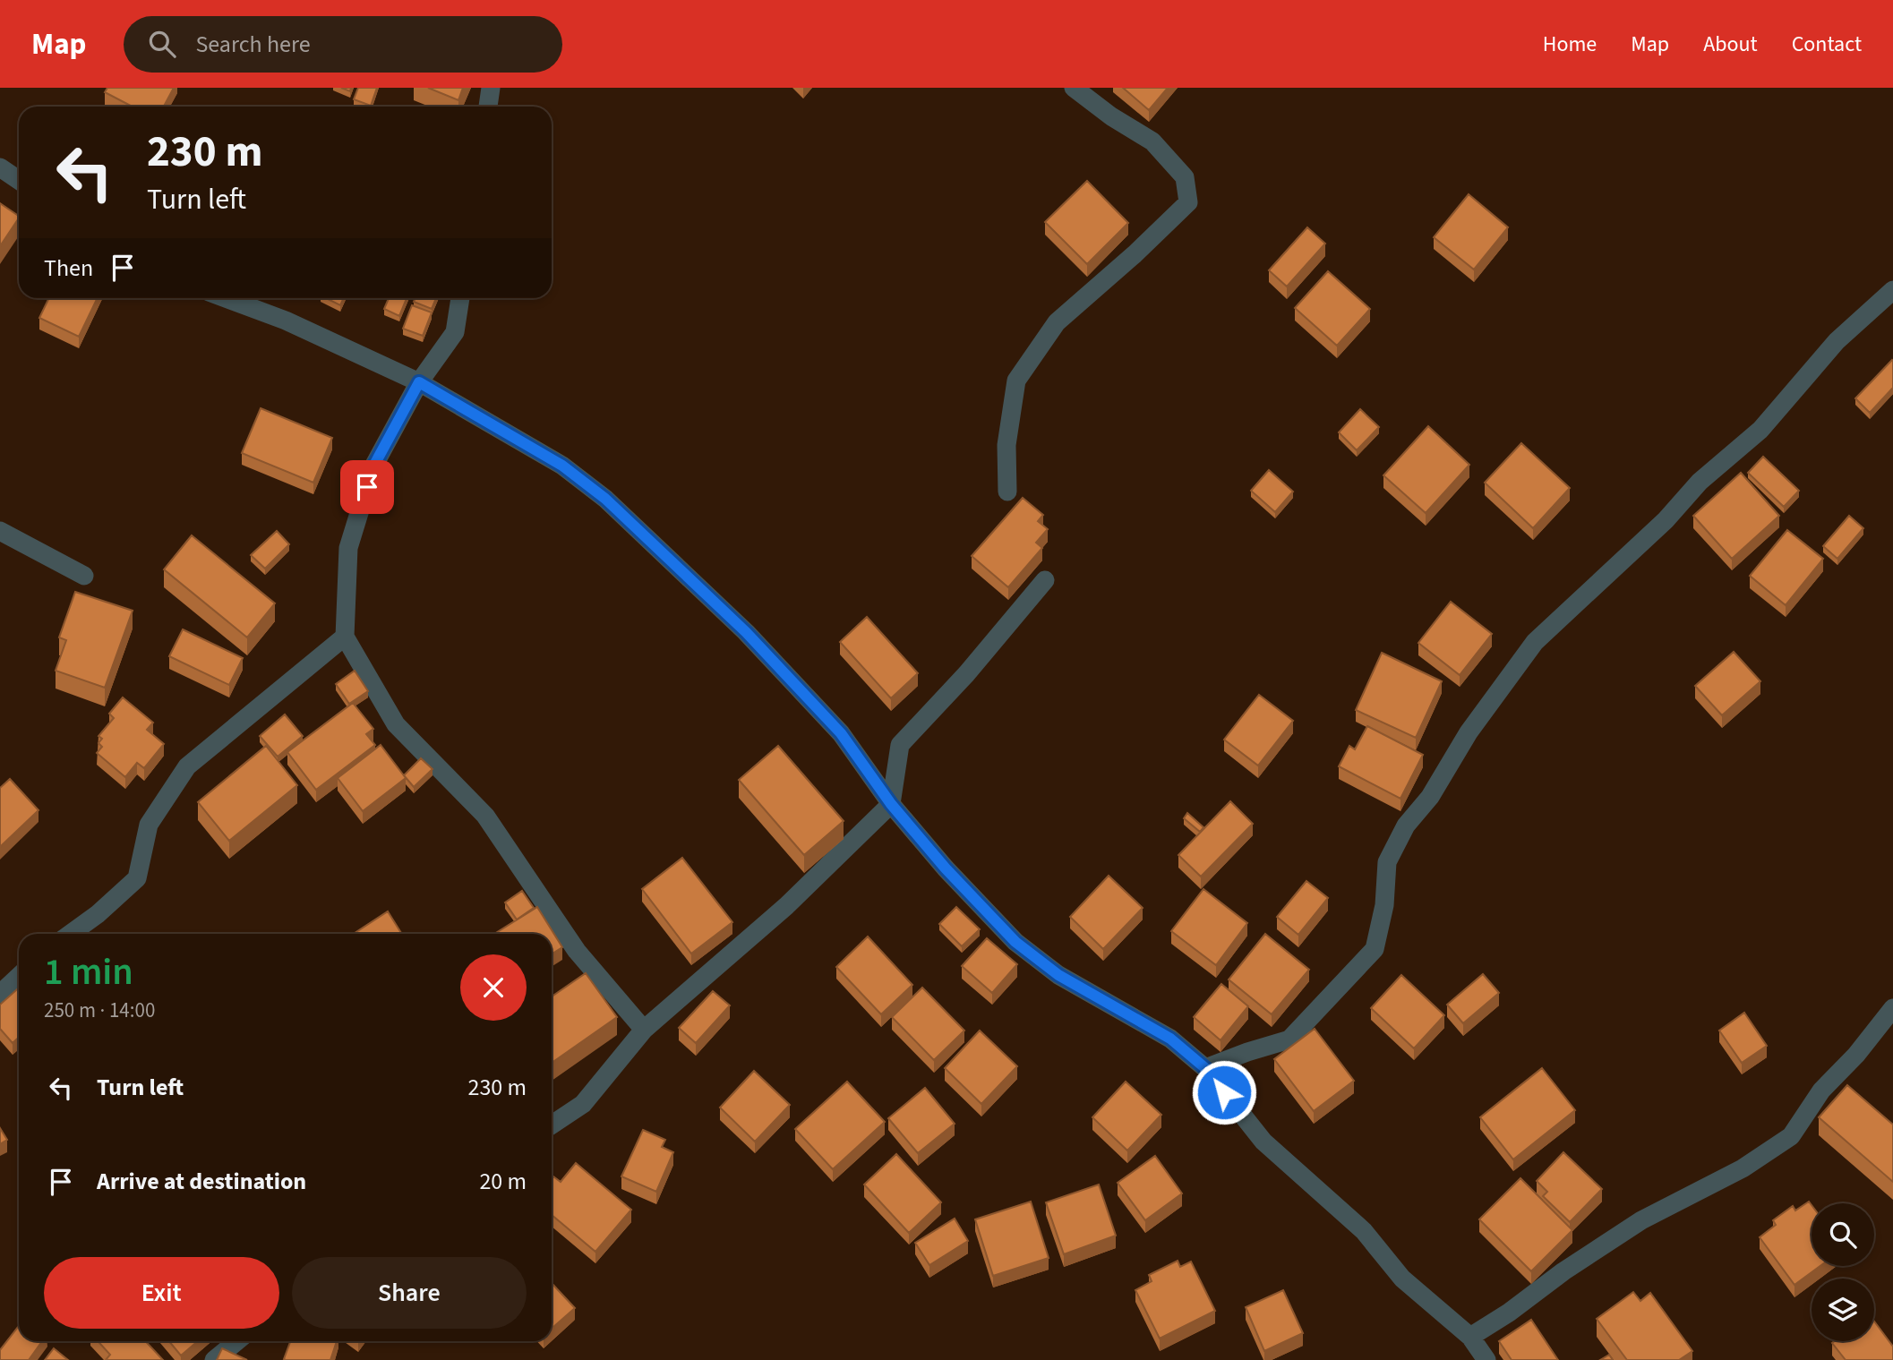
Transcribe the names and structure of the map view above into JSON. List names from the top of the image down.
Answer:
{
  "page": {
    "header": "Map",
    "search": "Search here",
    "nav": [
      "Home",
      "Map",
      "About",
      "Contact"
    ],
    "turn": ["230 m", "Turn left"],
    "then": "Then",
    "heading": ["1 min", "250 m · 14:00"],
    "list": [
      {
        "name": "Turn left",
        "value": "230 m"
      },
      {
        "name": "Arrive at destination",
        "value": "20 m"
      }
    ],
    "buttons": ["Exit", "Share"]
  }
}
